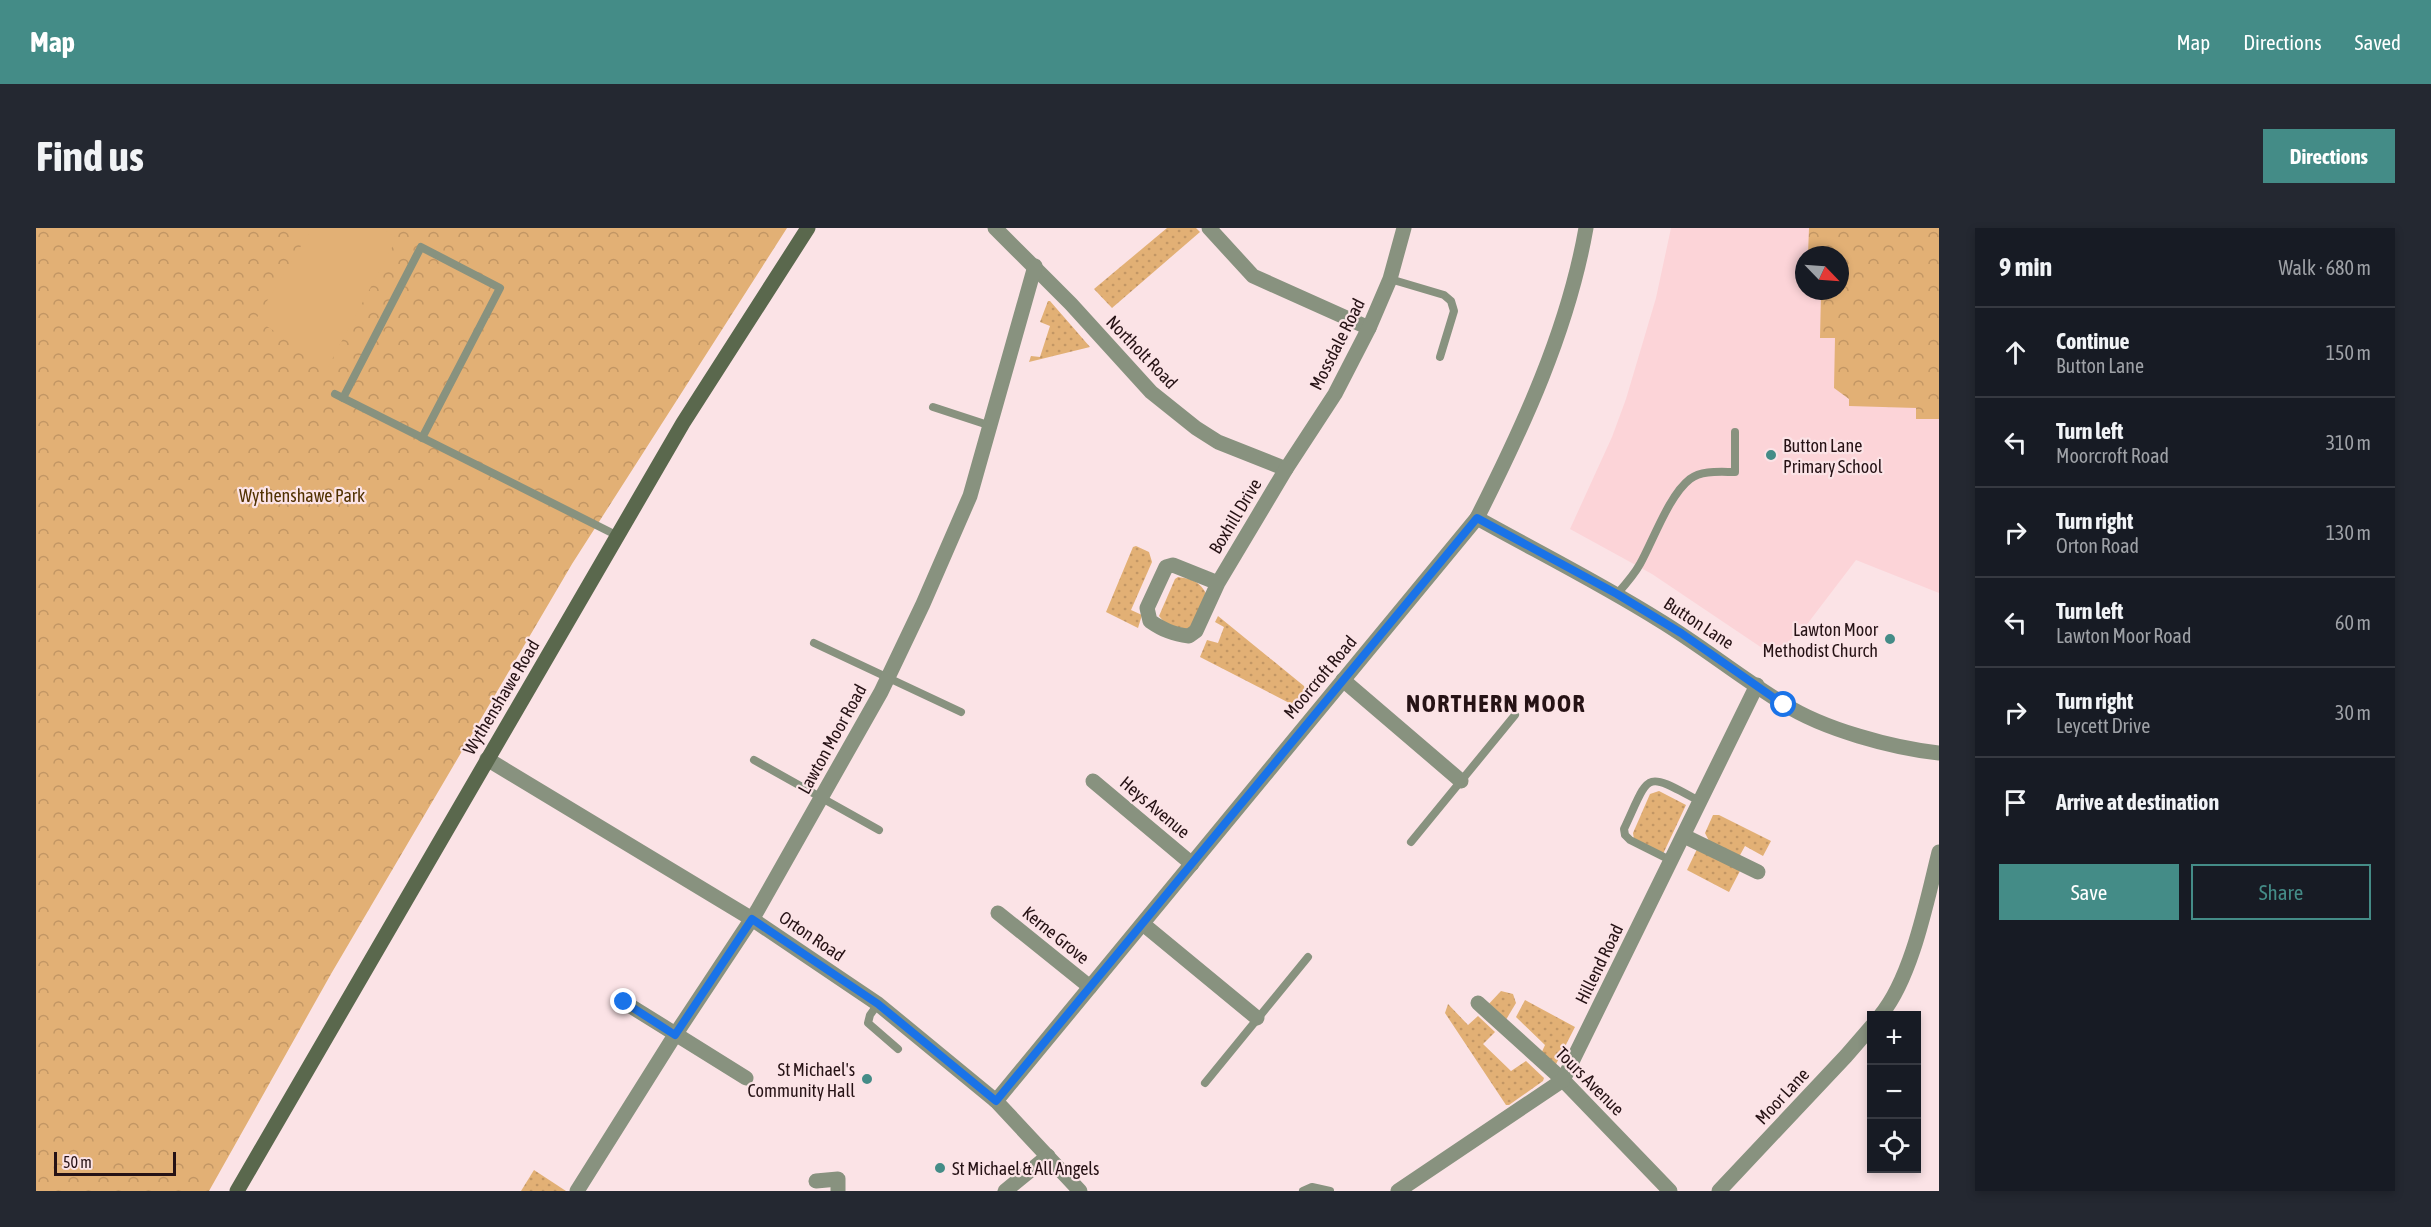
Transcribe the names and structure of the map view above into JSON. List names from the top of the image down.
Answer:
{
  "streets": {
    "main road": ["Wythenshawe Road"],
    "street": [
      "Mossdale Road",
      "Northolt Road",
      "Boxhill Drive",
      "Button Lane",
      "Moorcroft Road",
      "Lawton Moor Road",
      "Heys Avenue",
      "Kerne Grove",
      "Orton Road",
      "Hillend Road",
      "Tours Avenue",
      "Moor Lane"
    ]
  },
  "crossings": [
    ["Mossdale Road", "Northolt Road"],
    ["Mossdale Road", "Boxhill Drive"],
    ["Northolt Road", "Boxhill Drive"],
    ["Northolt Road", "Lawton Moor Road"],
    ["Button Lane", "Moorcroft Road"],
    ["Button Lane", "Hillend Road"],
    ["Moorcroft Road", "Heys Avenue"],
    ["Moorcroft Road", "Kerne Grove"],
    ["Moorcroft Road", "Orton Road"],
    ["Wythenshawe Road", "Orton Road"],
    ["Lawton Moor Road", "Orton Road"],
    ["Hillend Road", "Tours Avenue"]
  ],
  "districts": ["NORTHERN MOOR"],
  "parks": ["Wythenshawe Park"],
  "places": [
    "Button Lane Primary School",
    "Lawton Moor Methodist Church",
    "St Michael's Community Hall",
    "St Michael & All Angels"
  ],
  "scale_bar": "50 m",
  "north": "bottom right",
  "page": {
    "header": "Map",
    "nav": ["Map", "Directions", "Saved"],
    "buttons": [
      "Directions",
      ["Save", "Share"]
    ],
    "title": "Find us",
    "heading": ["9 min", "Walk · 680 m"],
    "list": [
      ["Continue", "Button Lane", "150 m"],
      ["Turn left", "Moorcroft Road", "310 m"],
      ["Turn right", "Orton Road", "130 m"],
      ["Turn left", "Lawton Moor Road", "60 m"],
      ["Turn right", "Leycett Drive", "30 m"],
      "Arrive at destination"
    ],
    "map_buttons": ["+", "−"],
    "scale": "50 m"
  }
}
